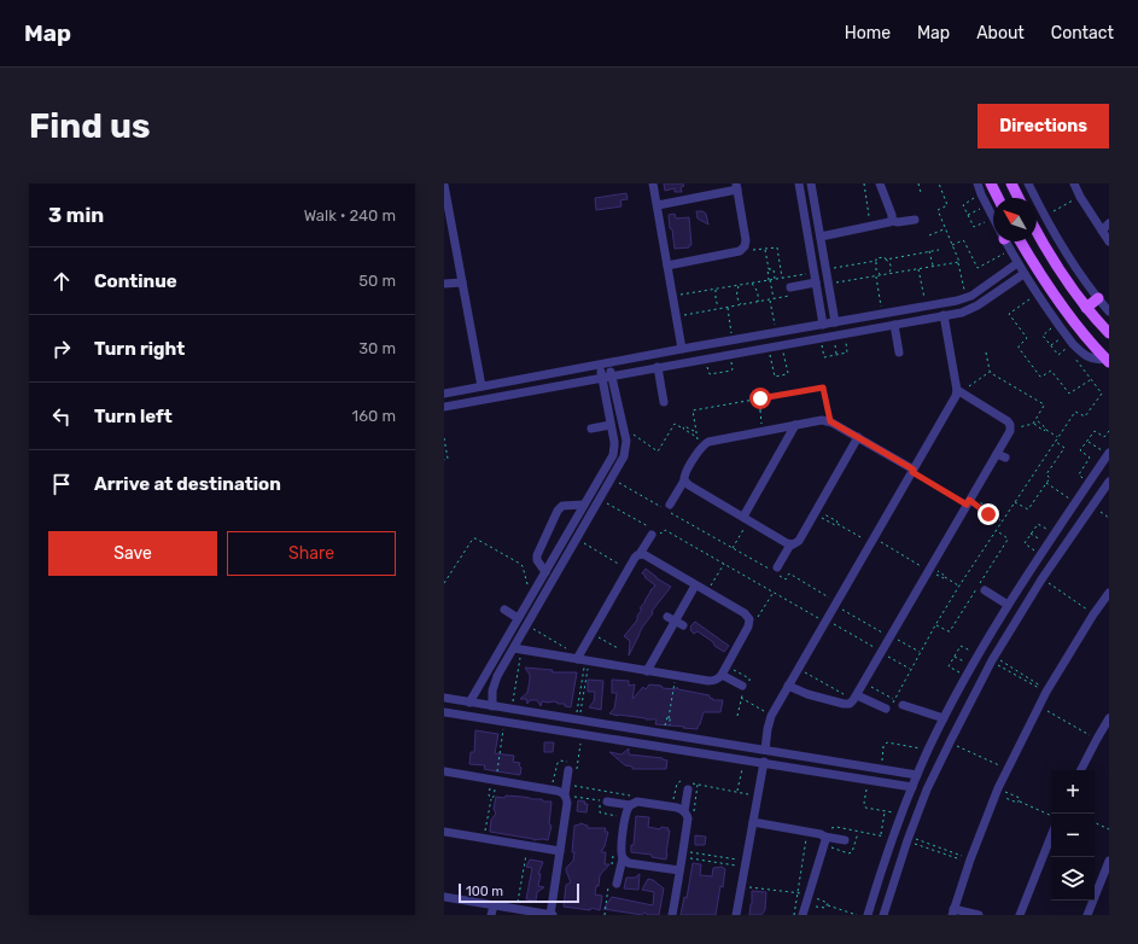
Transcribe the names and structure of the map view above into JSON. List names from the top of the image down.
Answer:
{
  "scale_bar": "100 m",
  "north": "top left",
  "page": {
    "header": "Map",
    "nav": [
      "Home",
      "Map",
      "About",
      "Contact"
    ],
    "buttons": [
      "Directions",
      ["Save", "Share"]
    ],
    "title": "Find us",
    "heading": ["3 min", "Walk · 240 m"],
    "list": [
      ["Continue", "50 m"],
      ["Turn right", "30 m"],
      ["Turn left", "160 m"],
      "Arrive at destination"
    ],
    "map_buttons": ["+", "−"],
    "scale": "100 m"
  }
}
